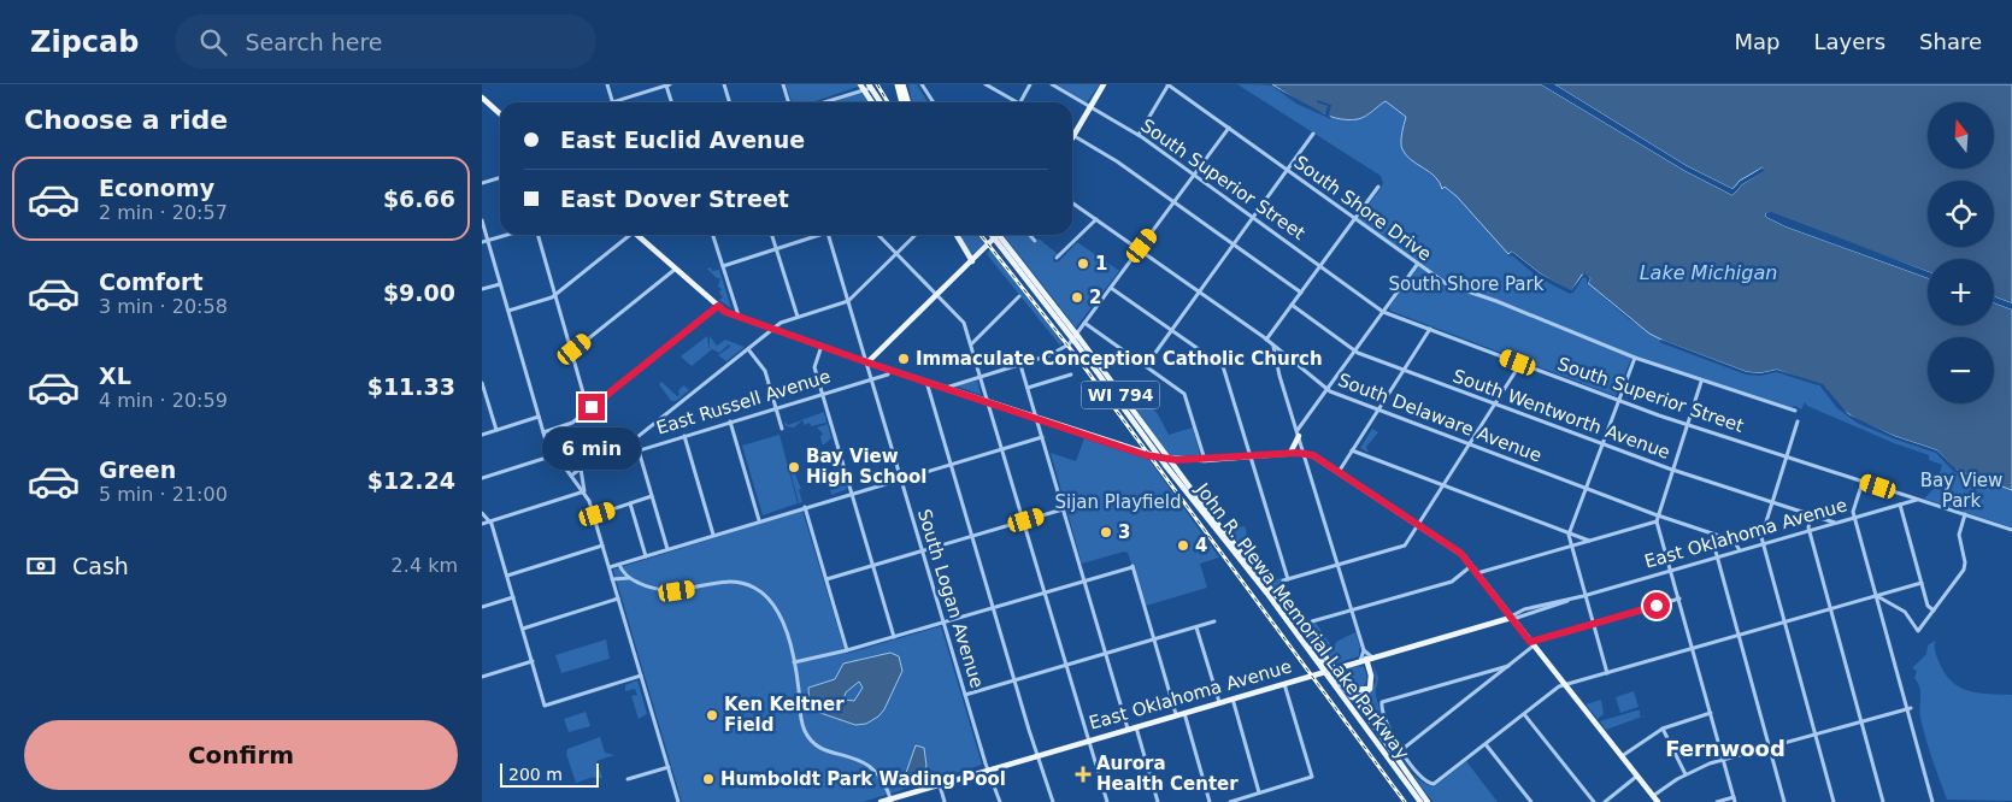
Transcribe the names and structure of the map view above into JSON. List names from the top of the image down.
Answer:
{
  "streets": {
    "main road": ["WI 794", "East Oklahoma Avenue", "John R. Plewa Memorial Lake Parkway"],
    "street": [
      "South Superior Street",
      "South Shore Drive",
      "East Russell Avenue",
      "South Wentworth Avenue",
      "South Delaware Avenue",
      "South Logan Avenue"
    ]
  },
  "crossings": [
    ["South Superior Street", "East Oklahoma Avenue"],
    ["East Russell Avenue", "South Logan Avenue"],
    ["South Wentworth Avenue", "East Oklahoma Avenue"],
    ["South Delaware Avenue", "East Oklahoma Avenue"],
    ["East Oklahoma Avenue", "South Logan Avenue"]
  ],
  "districts": ["Fernwood"],
  "water": ["Lake Michigan"],
  "parks": ["South Shore Park", "Bay View Park", "Sijan Playfield"],
  "places": {
    "other": [
      "1",
      "2",
      "Immaculate Conception Catholic Church",
      "Bay View High School",
      "3",
      "4",
      "Ken Keltner Field",
      "Humboldt Park Wading Pool"
    ],
    "health": ["Aurora Health Center"]
  },
  "scale_bar": "200 m",
  "north": "top",
  "page": {
    "header": "Zipcab",
    "search": "Search here",
    "nav": ["Map", "Layers", "Share"],
    "heading": "Choose a ride",
    "map_buttons": ["+", "−"],
    "banner": ["East Euclid Avenue", "East Dover Street"],
    "list": [
      {
        "name": "Economy",
        "note": "2 min · 20:57",
        "value": "$6.66"
      },
      {
        "name": "Comfort",
        "note": "3 min · 20:58",
        "value": "$9.00"
      },
      {
        "name": "XL",
        "note": "4 min · 20:59",
        "value": "$11.33"
      },
      {
        "name": "Green",
        "note": "5 min · 21:00",
        "value": "$12.24"
      }
    ],
    "bubble": "6 min",
    "pay": ["Cash", "2.4 km"],
    "buttons": "Confirm",
    "scale": "200 m"
  }
}
